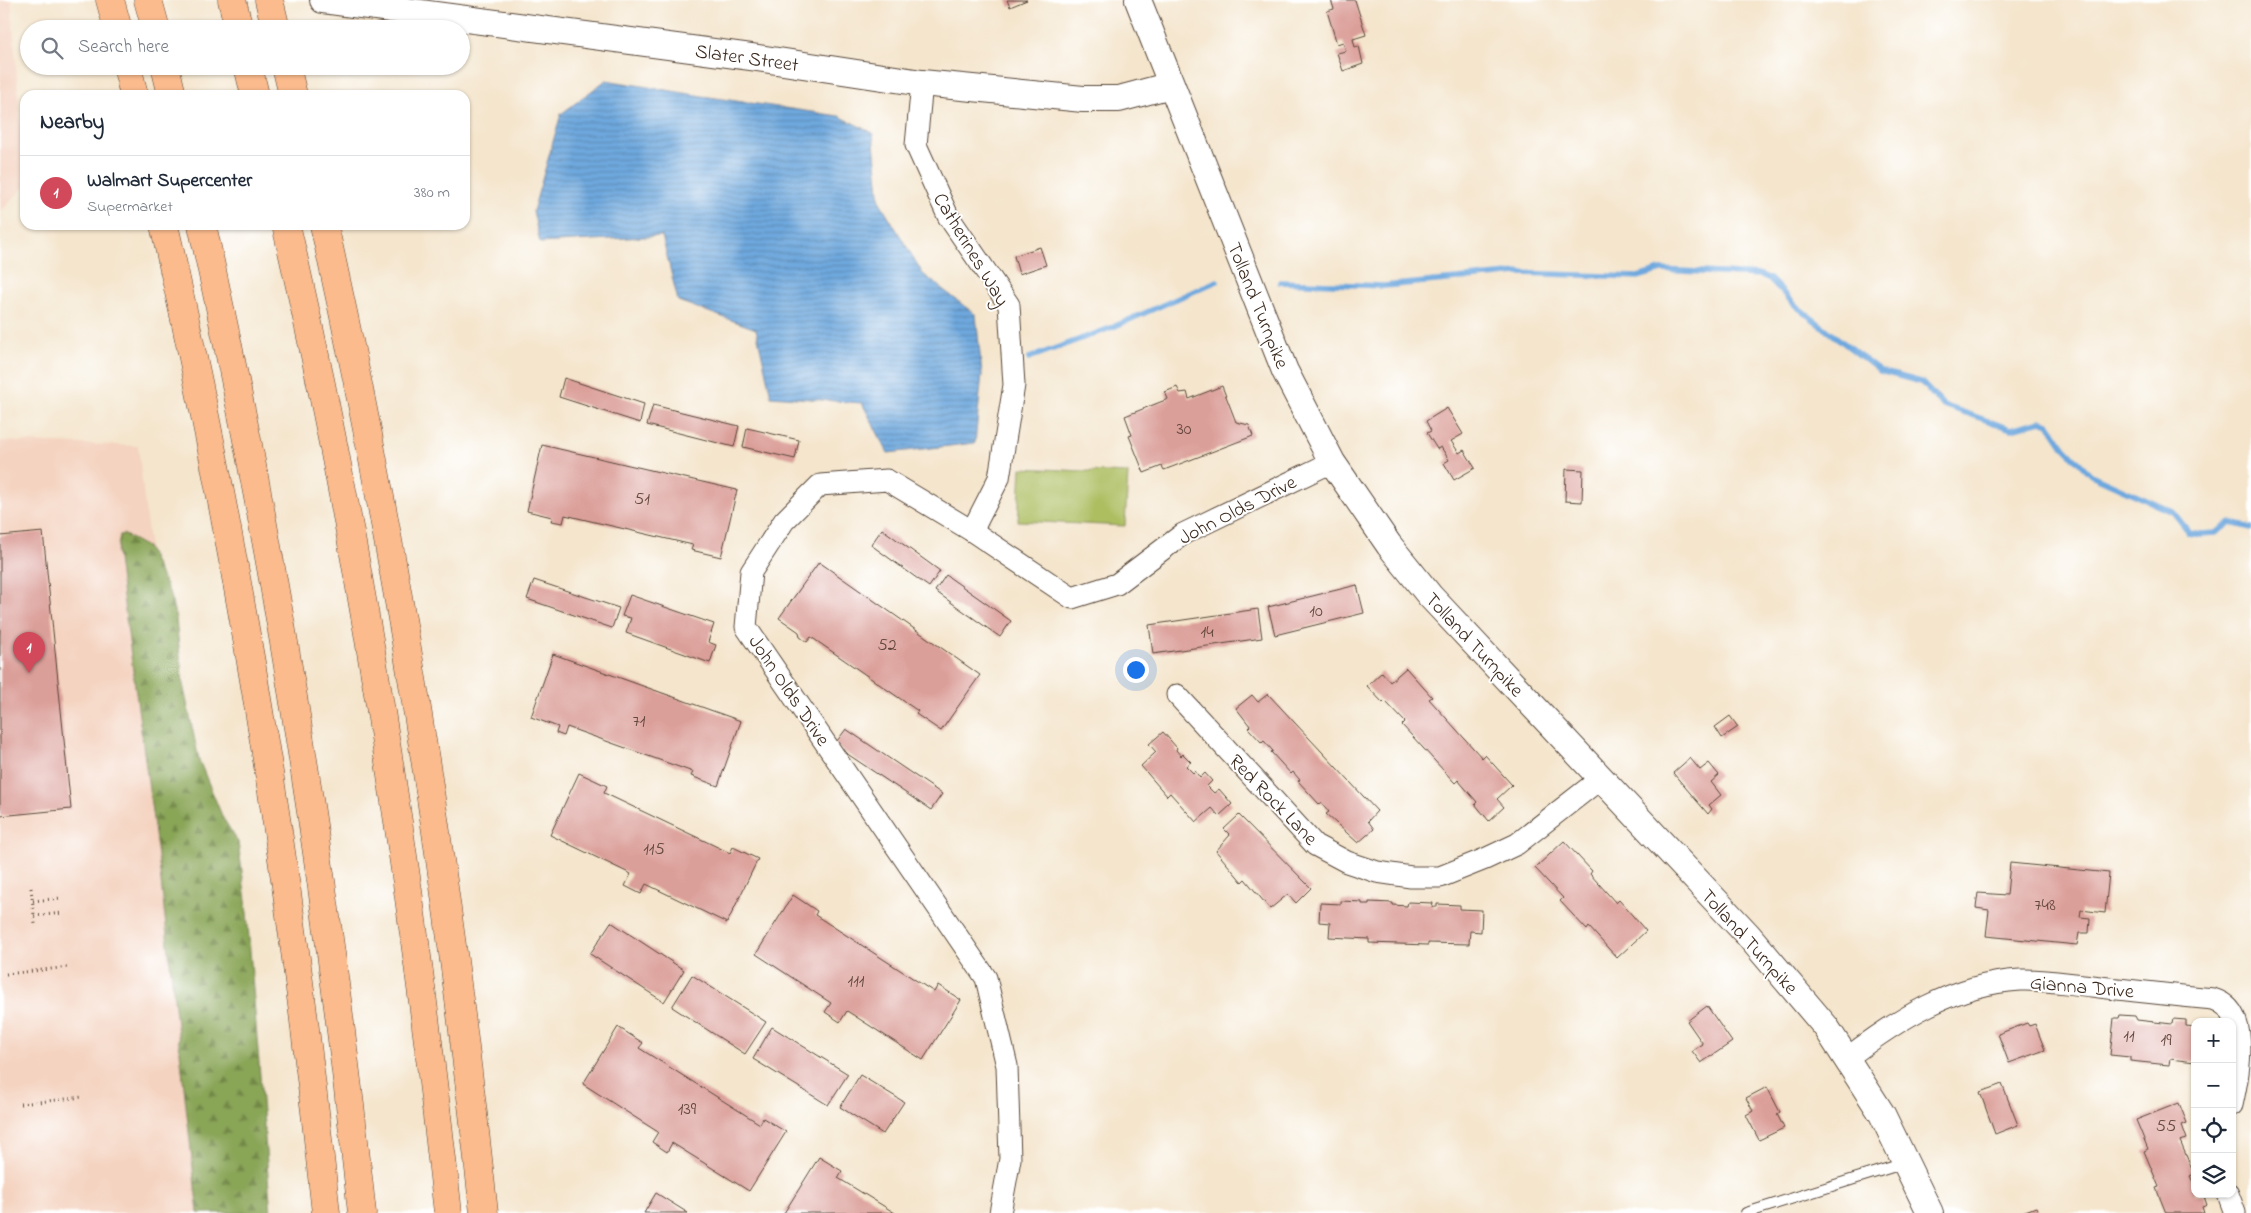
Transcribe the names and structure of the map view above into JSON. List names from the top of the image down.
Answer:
{
  "streets": {
    "street": [
      "Slater Street",
      "Catherines Way",
      "Tolland Turnpike",
      "John Olds Drive",
      "Red Rock Lane",
      "Gianna Drive"
    ]
  },
  "crossings": [
    ["Slater Street", "Catherines Way"],
    ["Slater Street", "Tolland Turnpike"],
    ["Catherines Way", "John Olds Drive"],
    ["Tolland Turnpike", "John Olds Drive"],
    ["Tolland Turnpike", "Red Rock Lane"],
    ["Tolland Turnpike", "Gianna Drive"]
  ],
  "house_numbers": [
    "30",
    "51",
    "10",
    "14",
    "52",
    "71",
    "115",
    "748",
    "111",
    "11",
    "19",
    "139",
    "55"
  ],
  "page": {
    "search": "Search here",
    "heading": "Nearby",
    "list": [
      {
        "mark": "1",
        "name": "Walmart Supercenter",
        "note": "Supermarket",
        "value": "380 m"
      }
    ],
    "pins": "1",
    "map_buttons": ["+", "−"]
  }
}
